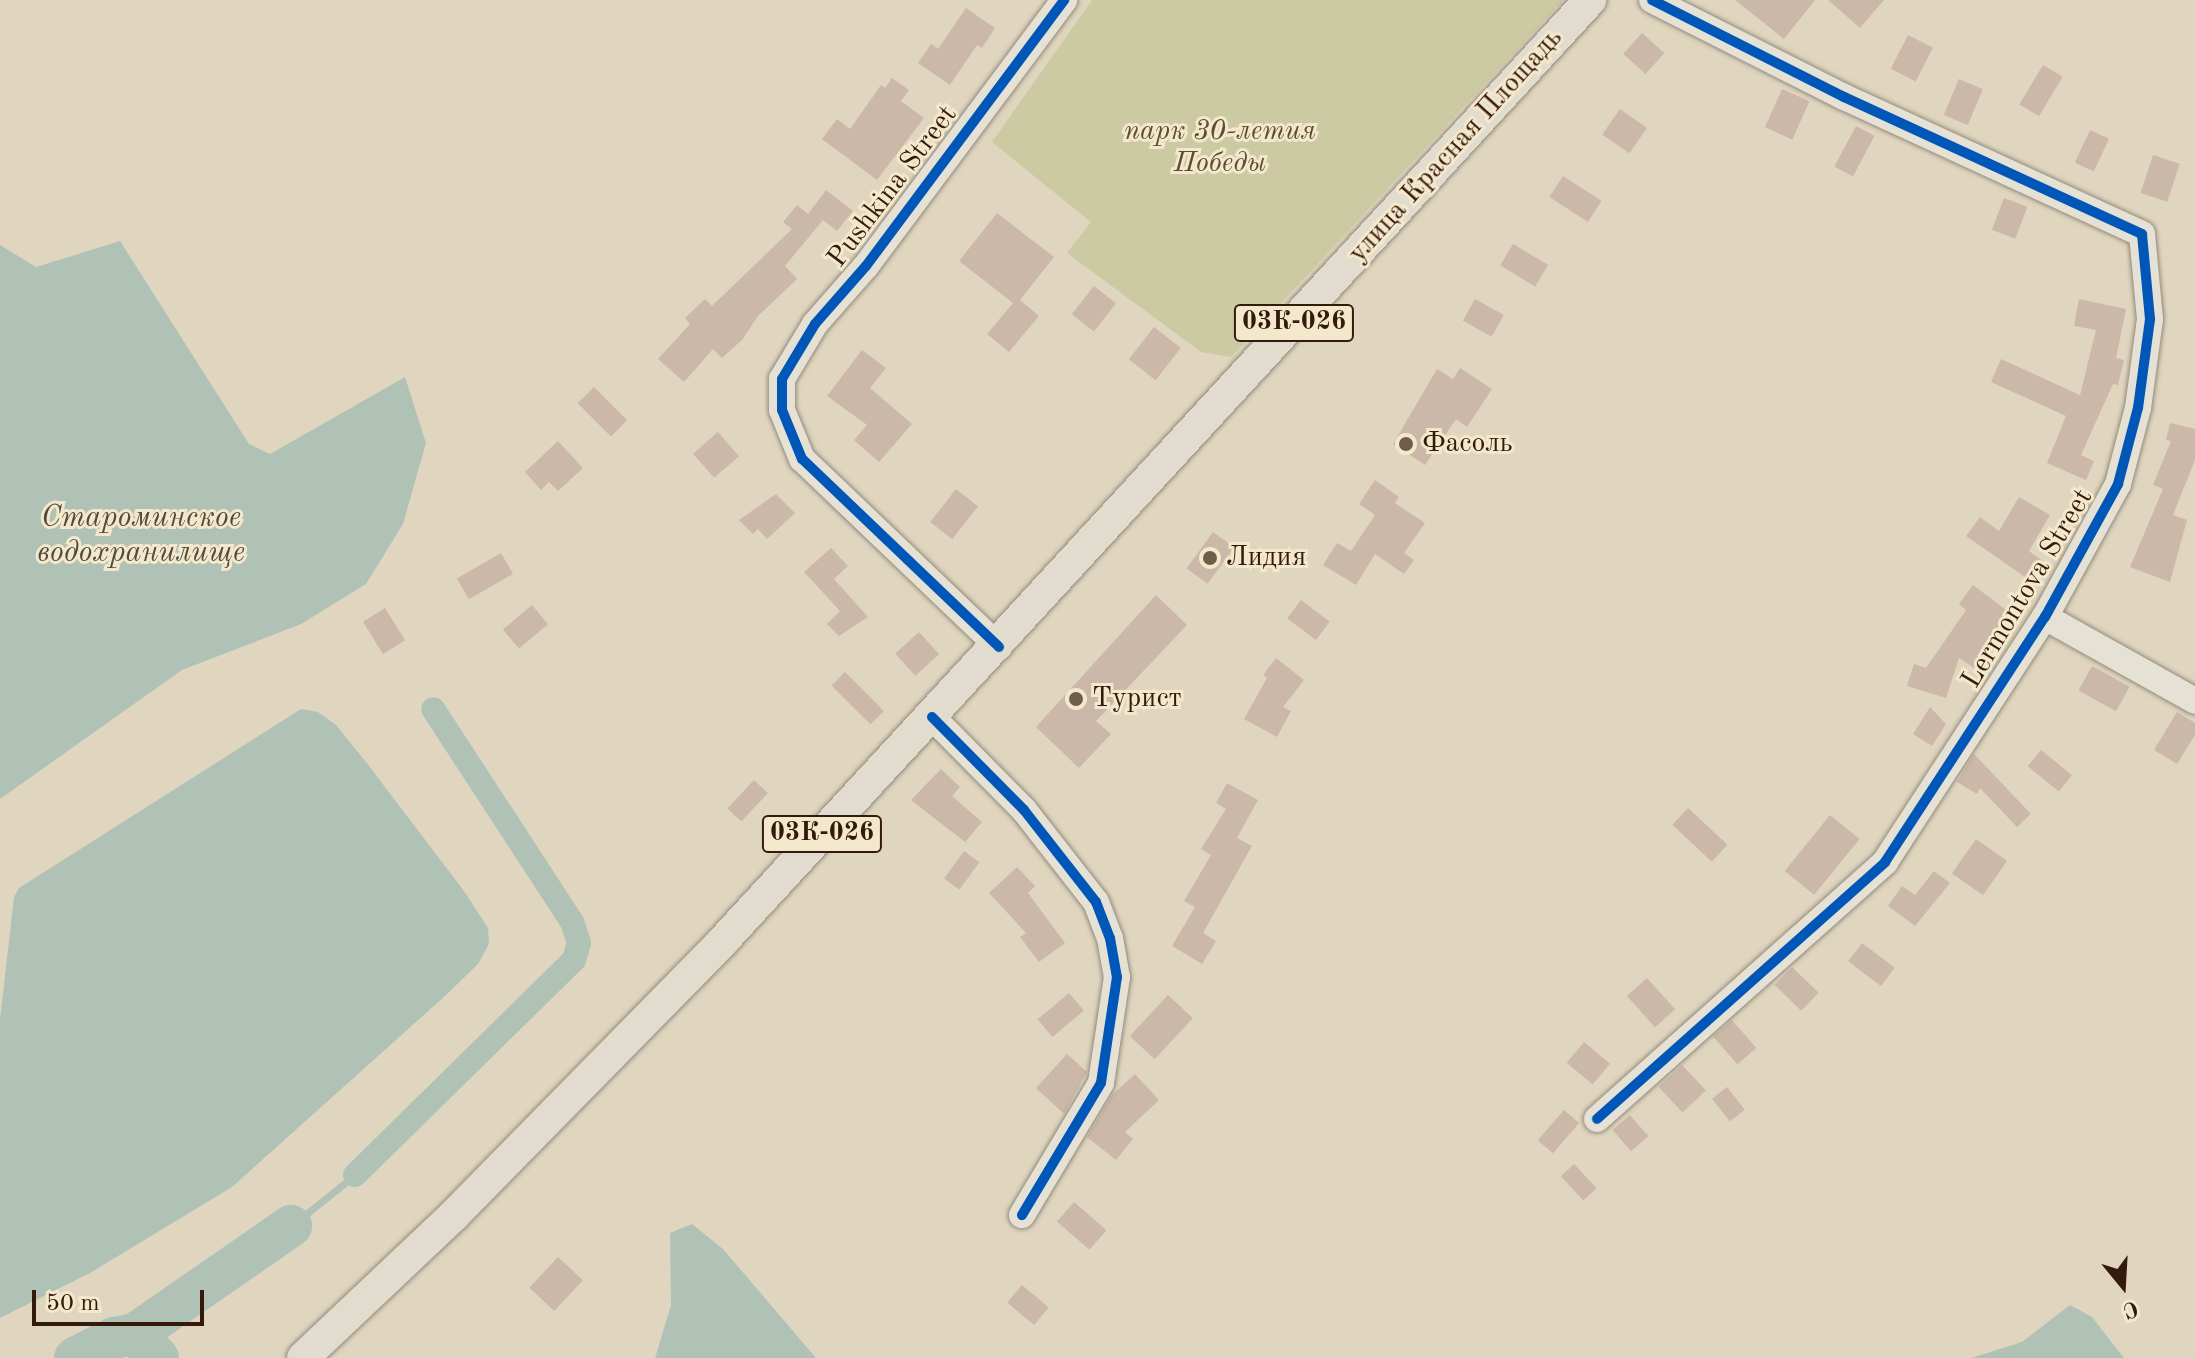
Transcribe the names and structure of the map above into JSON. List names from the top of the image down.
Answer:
{
  "streets": {
    "main road": ["улица Красная Площадь", "03К-026"],
    "street": ["Pushkina Street", "Lermontova Street"]
  },
  "crossings": [
    ["улица Красная Площадь", "Pushkina Street"]
  ],
  "water": ["Староминское водохранилище"],
  "parks": ["парк 30-летия Победы"],
  "places": ["Фасоль", "Лидия", "Турист"],
  "scale_bar": "50 m",
  "north": "bottom"
}
